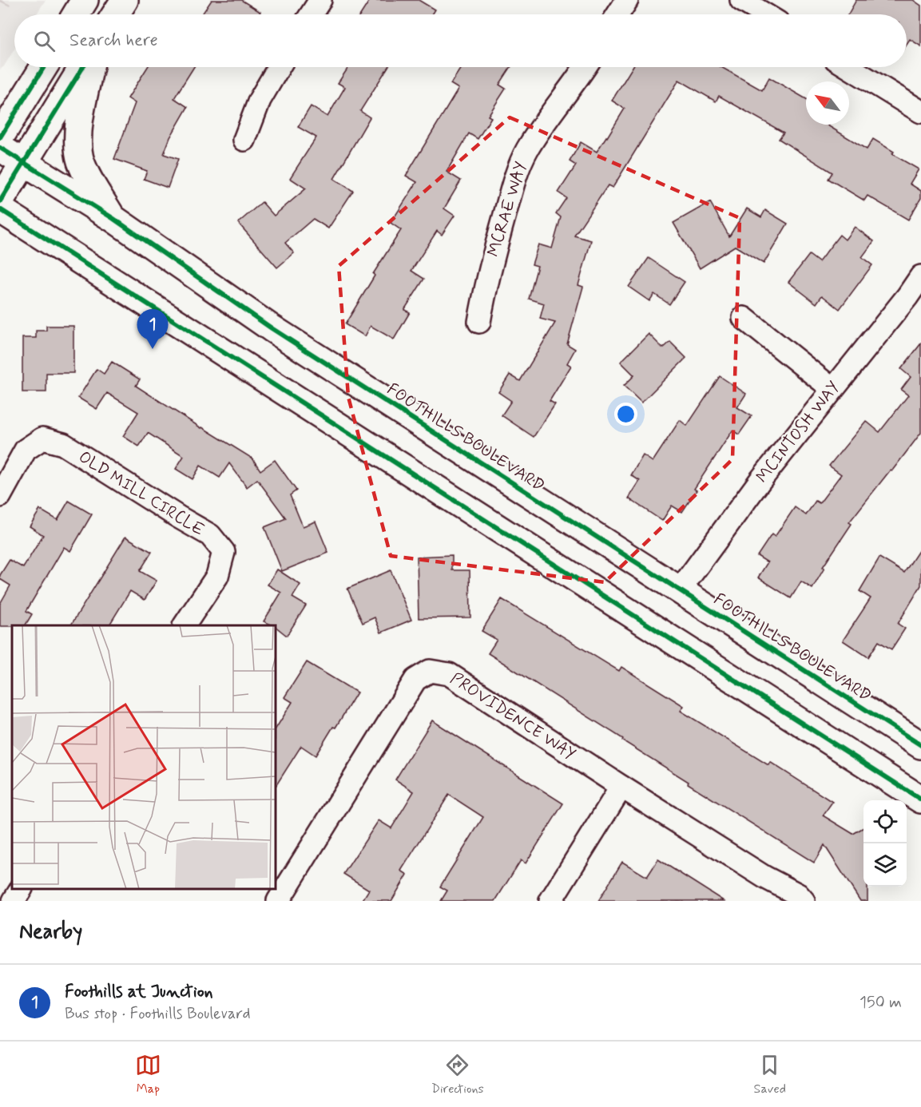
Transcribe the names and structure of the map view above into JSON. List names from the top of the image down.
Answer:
{
  "streets": {
    "main road": ["FOOTHILLS BOULEVARD"],
    "street": [
      "MCRAE WAY",
      "MCINTOSH WAY",
      "OLD MILL CIRCLE",
      "PROVIDENCE WAY"
    ]
  },
  "crossings": [
    ["MCINTOSH WAY", "FOOTHILLS BOULEVARD"]
  ],
  "north": "top left",
  "page": {
    "search": "Search here",
    "pins": "1",
    "heading": "Nearby",
    "list": [
      {
        "mark": "1",
        "name": "Foothills at Junction",
        "note": "Bus stop · Foothills Boulevard",
        "value": "150 m"
      }
    ],
    "nav": ["Map", "Directions", "Saved"]
  }
}
